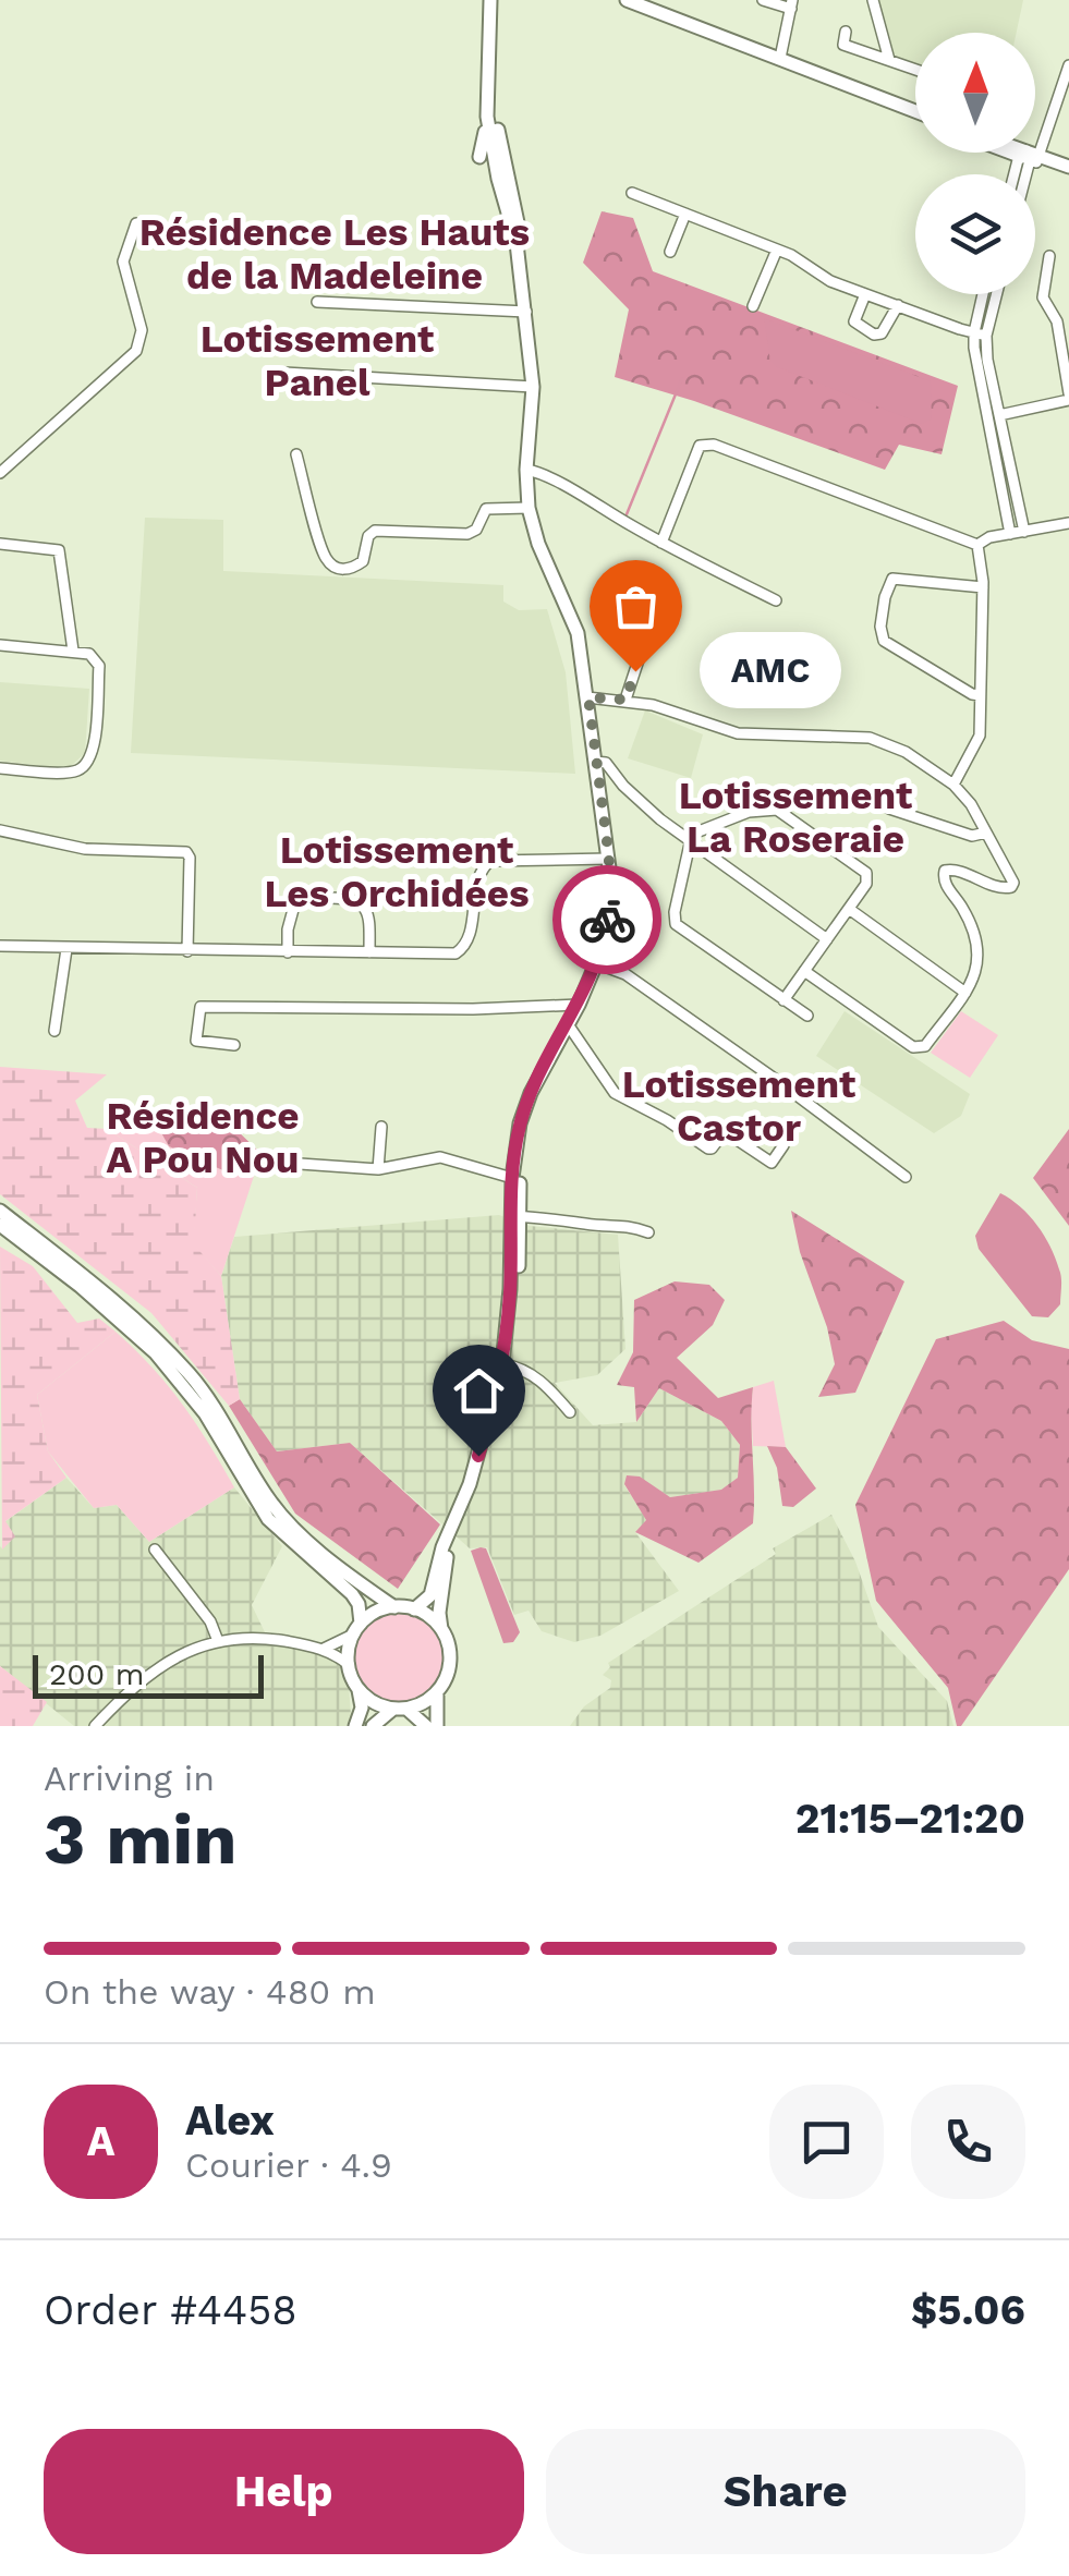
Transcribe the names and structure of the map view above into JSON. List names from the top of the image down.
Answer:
{
  "districts": [
    "Résidence Les Hauts de la Madeleine",
    "Lotissement Panel",
    "Lotissement La Roseraie",
    "Lotissement Les Orchidées",
    "Lotissement Castor",
    "Résidence A Pou Nou"
  ],
  "places": ["AMC"],
  "scale_bar": "200 m",
  "north": "top",
  "page": {
    "bubble": "AMC",
    "scale": "200 m",
    "heading": ["3 min", "Arriving in", "21:15–21:20"],
    "panel": [
      "Alex",
      "Courier · 4.9",
      "Order #4458",
      "$5.06"
    ],
    "bar": "On the way · 480 m",
    "round": "A",
    "buttons": ["Help", "Share"]
  }
}
